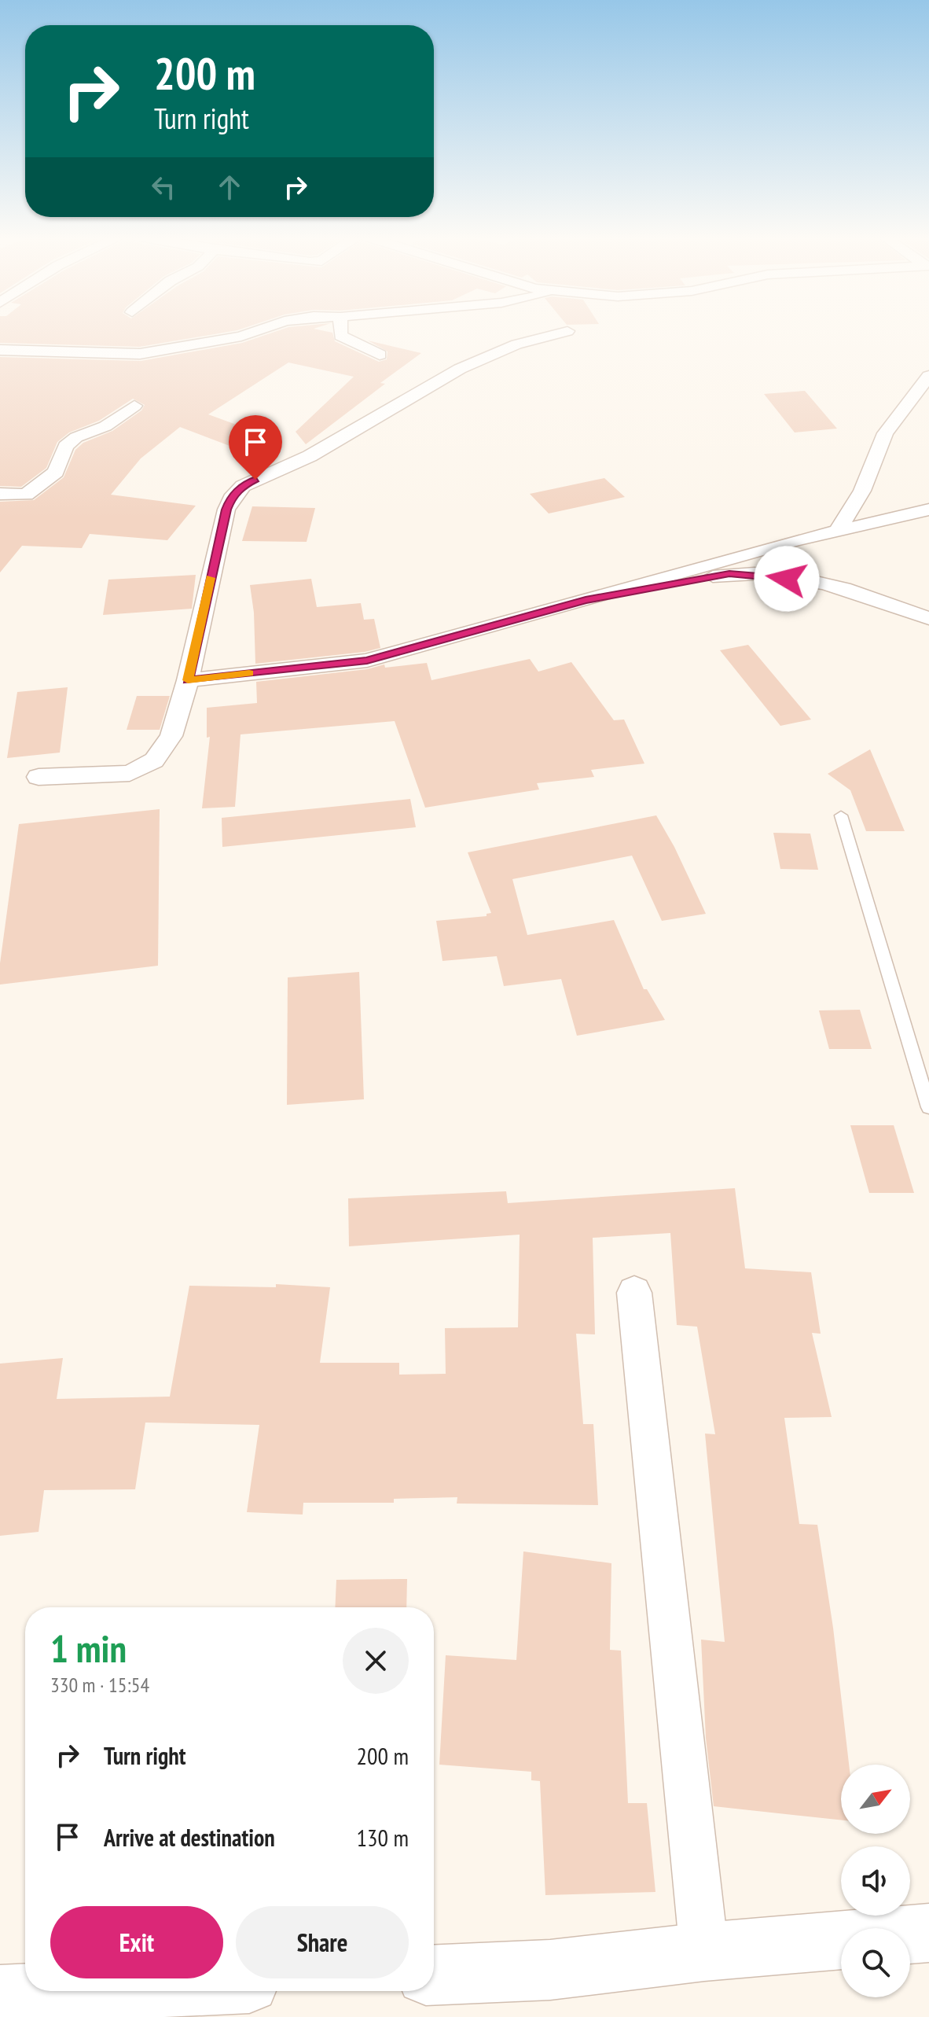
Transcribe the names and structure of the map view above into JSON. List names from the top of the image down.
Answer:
{
  "north": "top right",
  "page": {
    "turn": ["200 m", "Turn right"],
    "heading": ["1 min", "330 m · 15:54"],
    "list": [
      {
        "name": "Turn right",
        "value": "200 m"
      },
      {
        "name": "Arrive at destination",
        "value": "130 m"
      }
    ],
    "buttons": ["Exit", "Share"]
  }
}
